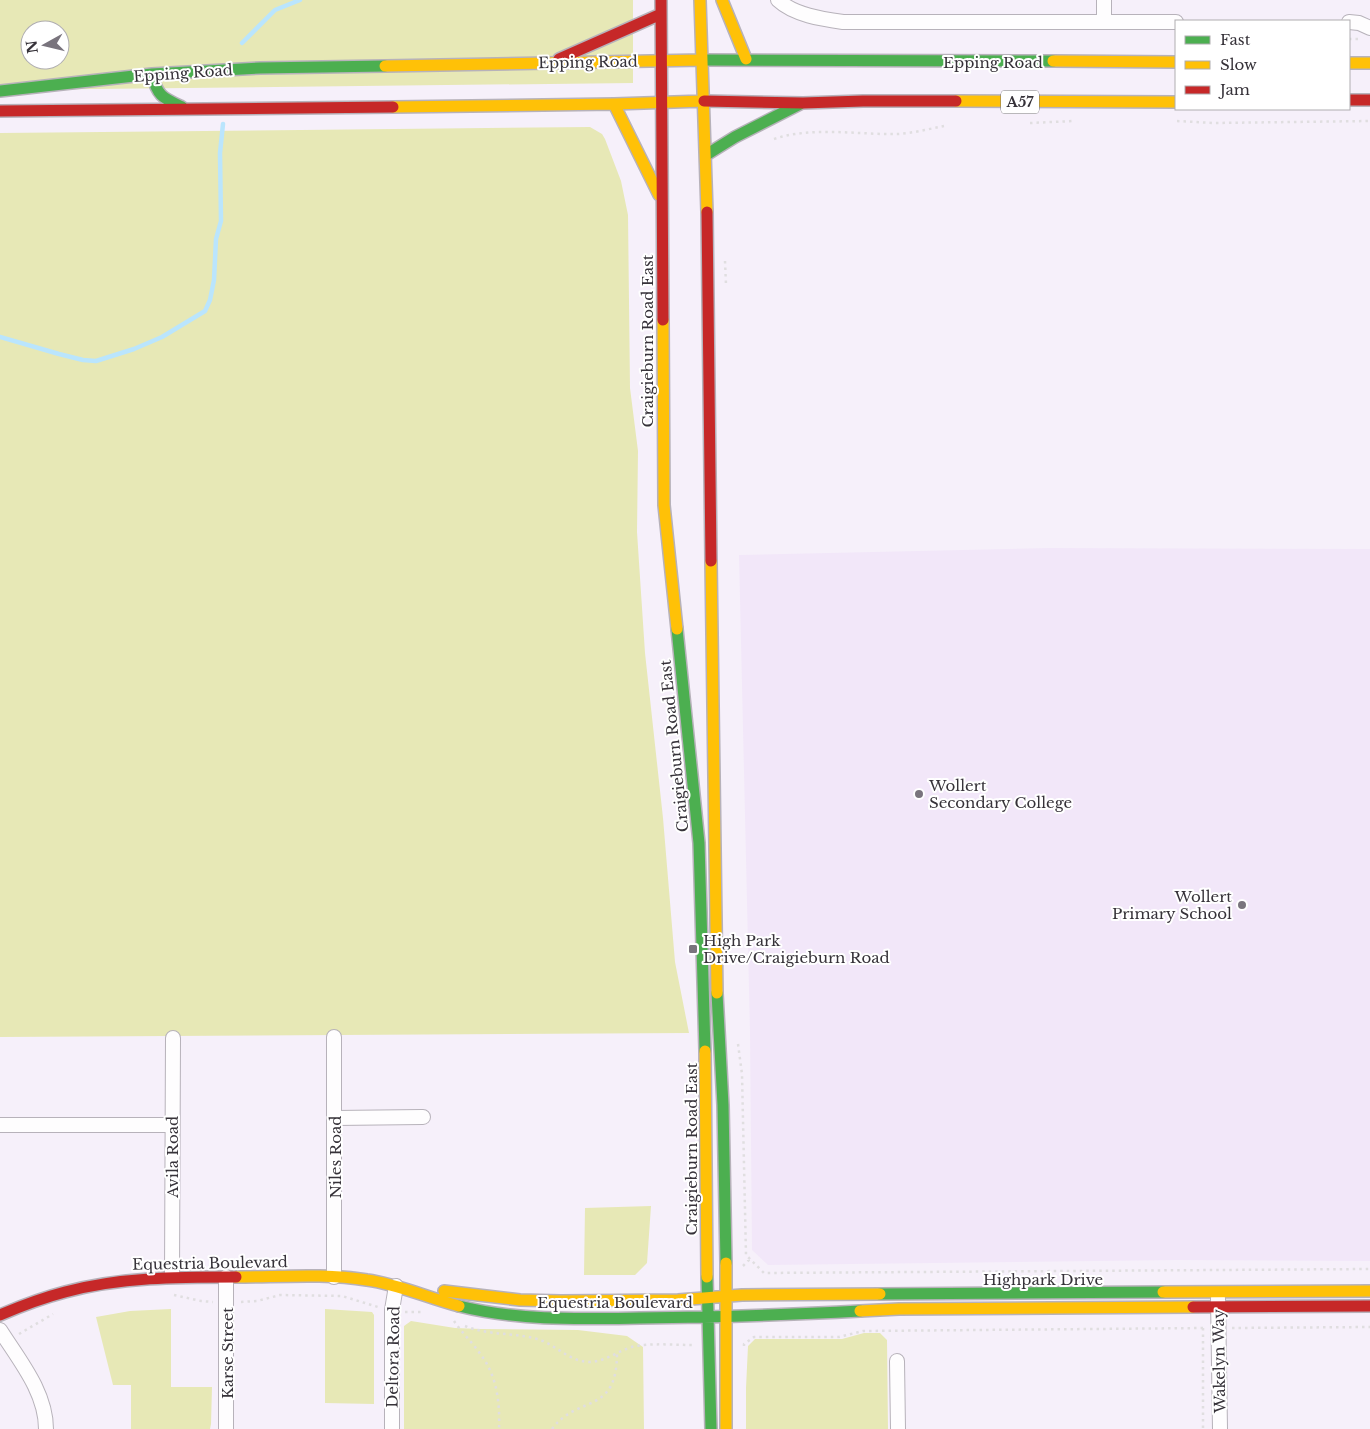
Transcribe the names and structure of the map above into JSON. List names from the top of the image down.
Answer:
{
  "streets": {
    "main road": [
      "Epping Road",
      "A57",
      "Craigieburn Road East",
      "Equestria Boulevard",
      "Highpark Drive"
    ],
    "street": [
      "Avila Road",
      "Niles Road",
      "Karse Street",
      "Deltora Road",
      "Wakelyn Way"
    ]
  },
  "crossings": [
    ["Epping Road", "Craigieburn Road East"],
    ["A57", "Craigieburn Road East"],
    ["Craigieburn Road East", "Equestria Boulevard"],
    ["Craigieburn Road East", "Highpark Drive"],
    ["Avila Road", "Equestria Boulevard"],
    ["Niles Road", "Equestria Boulevard"],
    ["Equestria Boulevard", "Highpark Drive"],
    ["Equestria Boulevard", "Karse Street"],
    ["Equestria Boulevard", "Deltora Road"],
    ["Highpark Drive", "Wakelyn Way"]
  ],
  "places": {
    "other": ["Wollert Secondary College", "Wollert Primary School"],
    "transit": ["High Park Drive/Craigieburn Road"]
  },
  "legend": ["Fast", "Slow", "Jam"],
  "north": "left"
}
